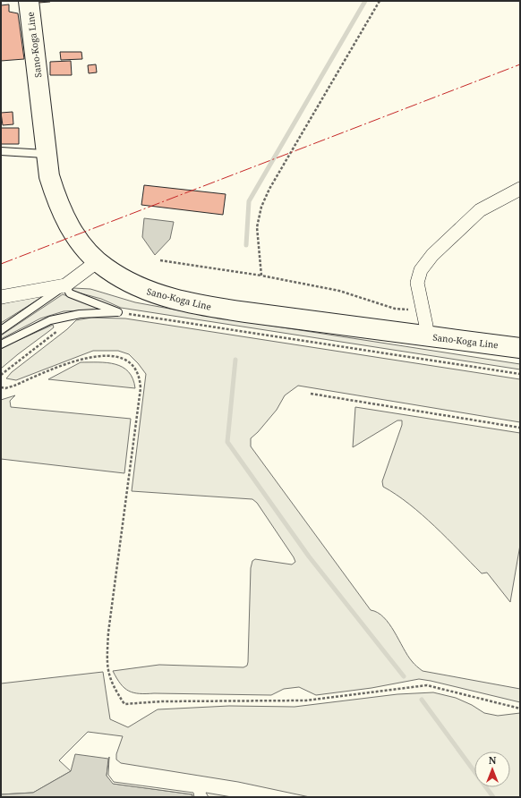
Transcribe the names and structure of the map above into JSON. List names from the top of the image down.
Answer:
{
  "streets": {
    "main road": ["Sano-Koga Line"]
  },
  "north": "top"
}
